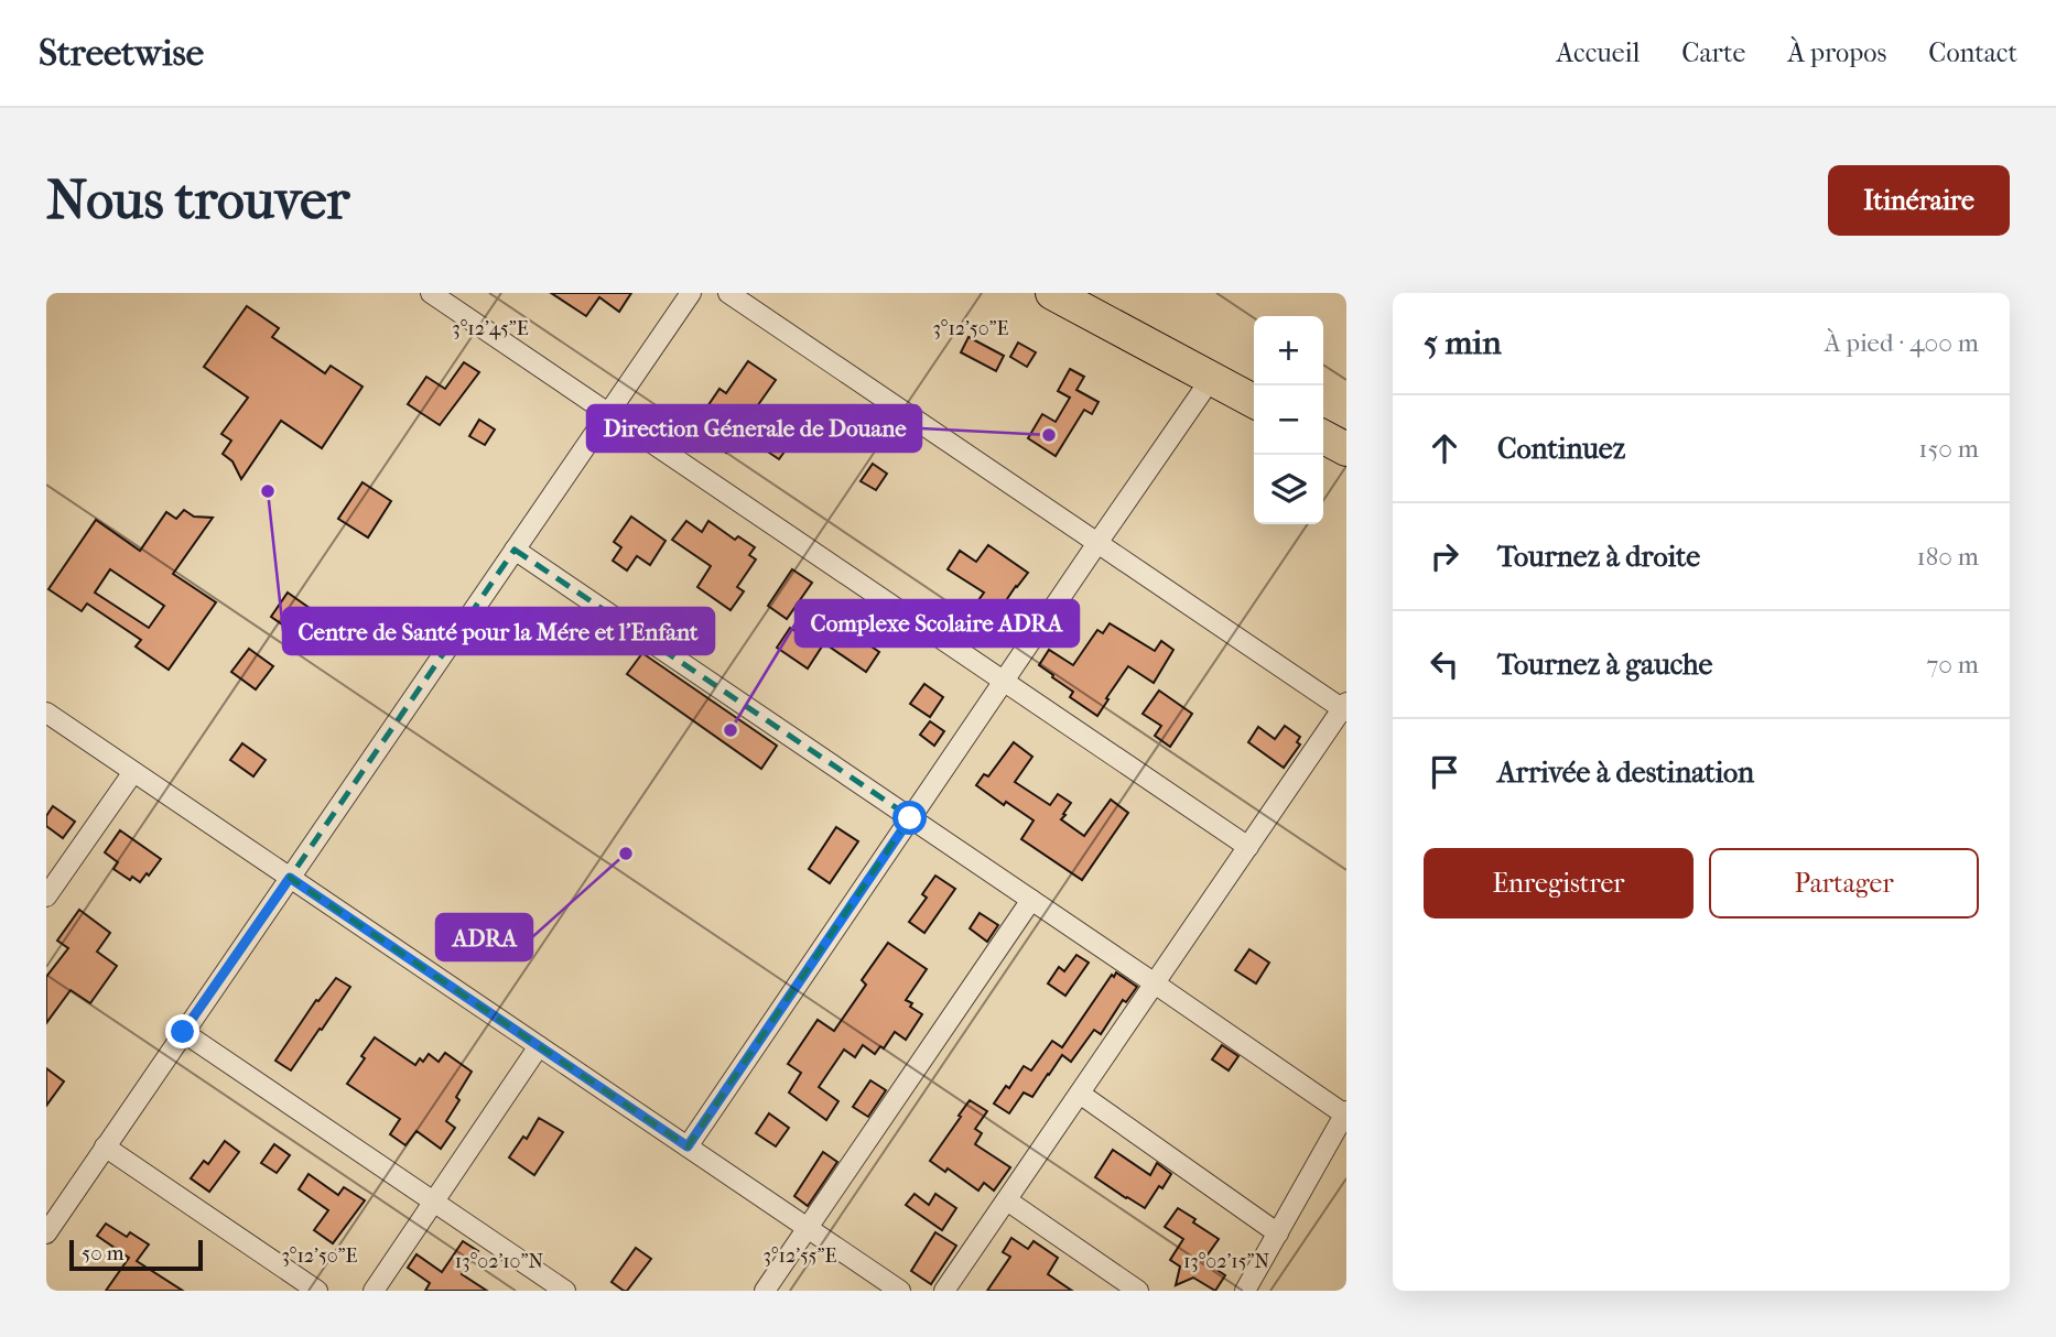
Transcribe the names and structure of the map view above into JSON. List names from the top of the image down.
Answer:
{
  "places": [
    "Direction Génerale de Douane",
    "Centre de Santé pour la Mére et l'Enfant",
    "Complexe Scolaire ADRA",
    "ADRA"
  ],
  "scale_bar": "50 m",
  "page": {
    "header": "Streetwise",
    "nav": [
      "Accueil",
      "Carte",
      "À propos",
      "Contact"
    ],
    "buttons": [
      "Itinéraire",
      ["Enregistrer", "Partager"]
    ],
    "title": "Nous trouver",
    "heading": ["5 min", "À pied · 400 m"],
    "map_buttons": ["+", "−"],
    "list": [
      ["Continuez", "150 m"],
      ["Tournez à droite", "180 m"],
      ["Tournez à gauche", "70 m"],
      "Arrivée à destination"
    ],
    "scale": "50 m"
  },
  "coordinates": [
    "3°12'45\"E",
    "3°12'50\"E",
    "3°12'55\"E",
    "13°02'10\"N",
    "13°02'15\"N"
  ]
}
